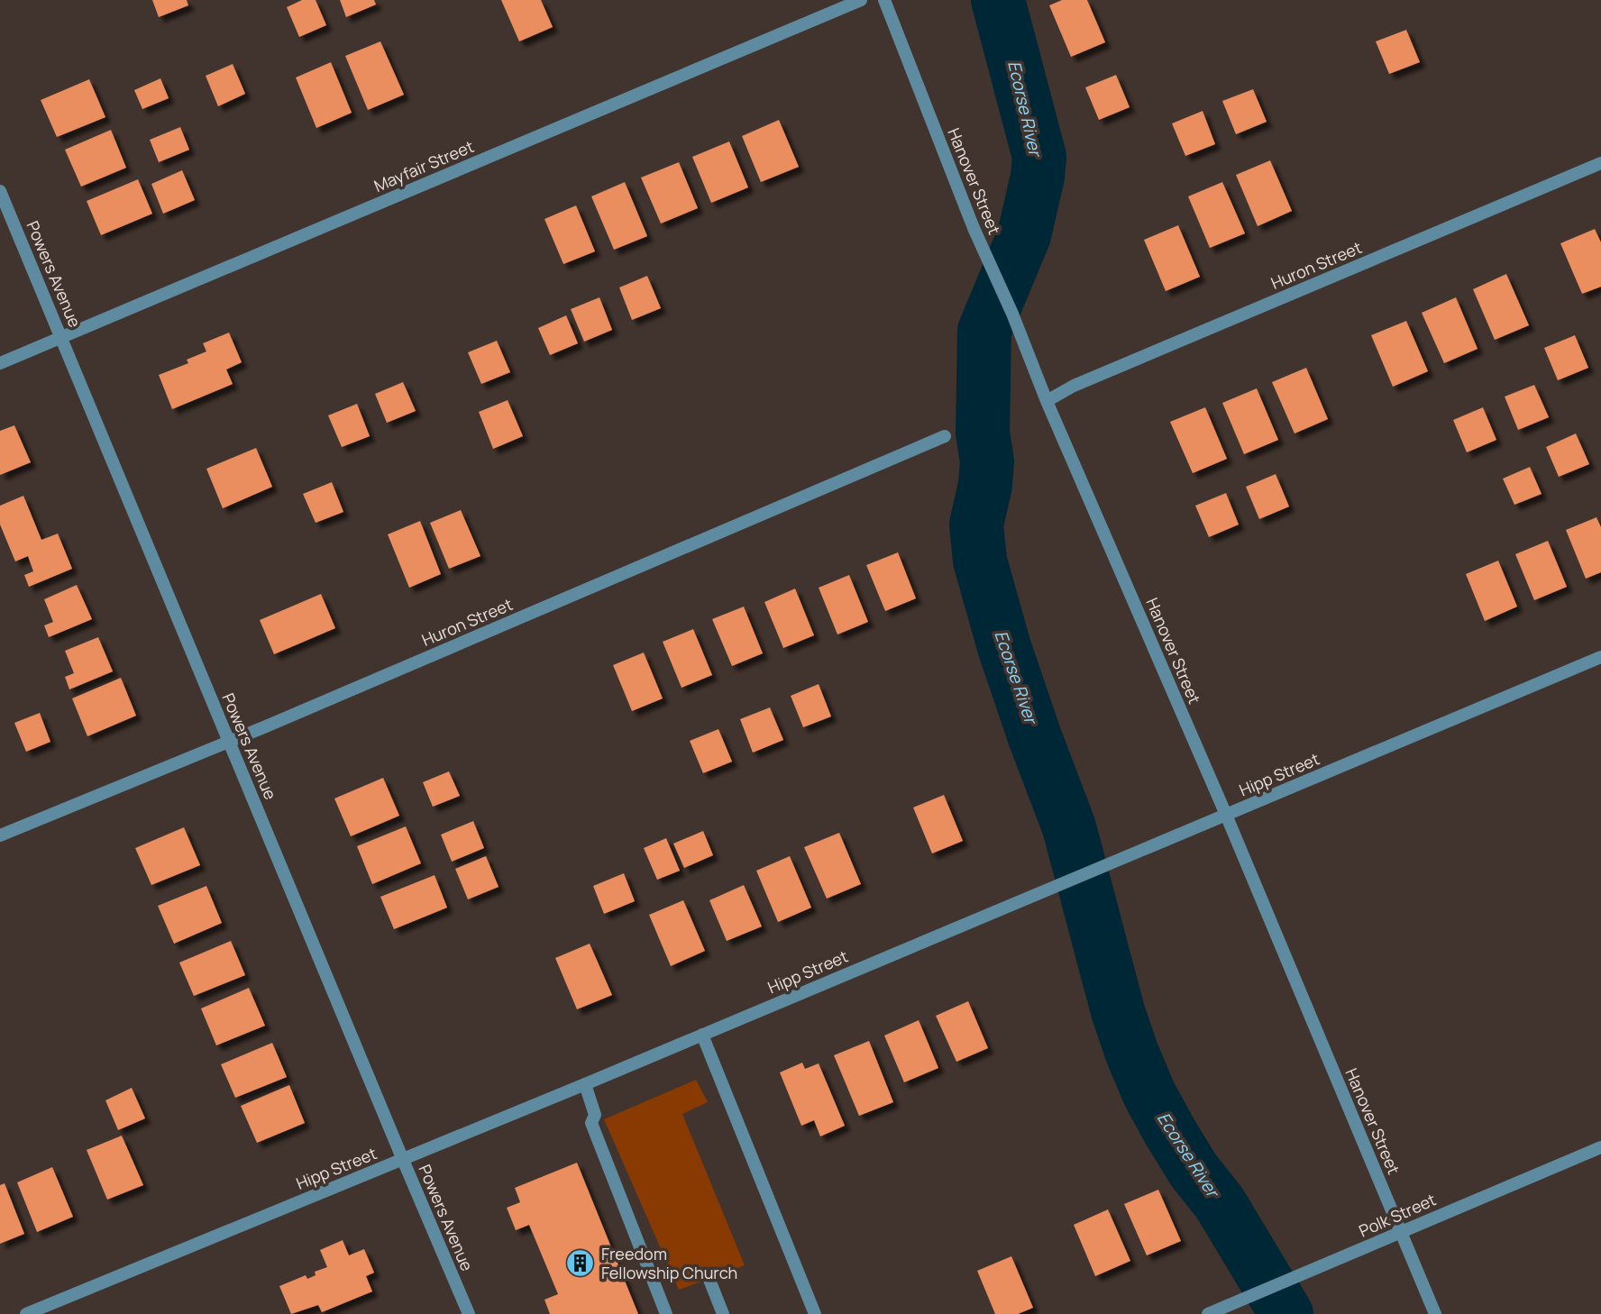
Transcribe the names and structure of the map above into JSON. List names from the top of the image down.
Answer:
{
  "streets": {
    "street": [
      "Mayfair Street",
      "Hanover Street",
      "Huron Street",
      "Powers Avenue",
      "Hipp Street",
      "Polk Street"
    ]
  },
  "crossings": [
    ["Mayfair Street", "Powers Avenue"],
    ["Hanover Street", "Huron Street"],
    ["Hanover Street", "Hipp Street"],
    ["Hanover Street", "Polk Street"],
    ["Huron Street", "Powers Avenue"],
    ["Powers Avenue", "Hipp Street"]
  ],
  "water": ["Ecorse River"],
  "places": {
    "building": ["Freedom Fellowship Church"]
  }
}
